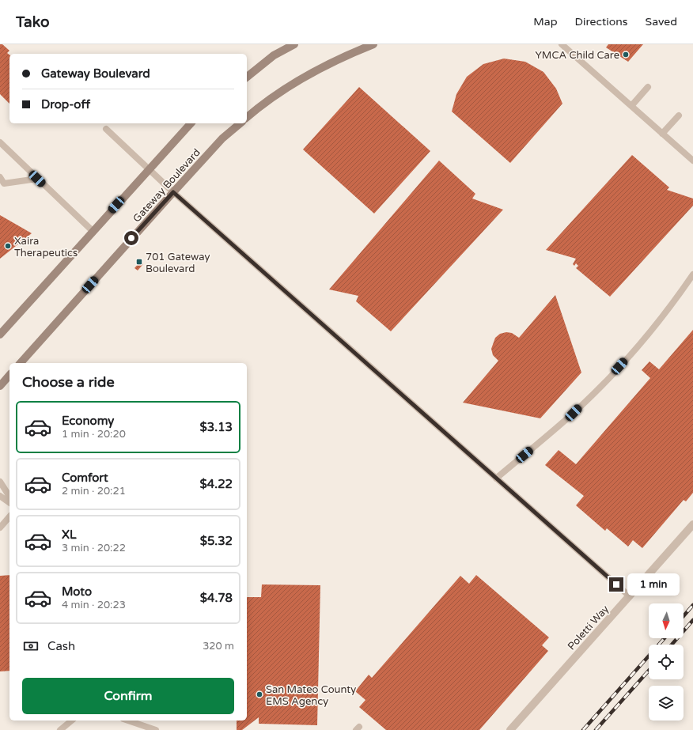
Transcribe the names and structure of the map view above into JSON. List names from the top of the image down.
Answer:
{
  "streets": {
    "main road": ["Gateway Boulevard"],
    "street": ["Poletti Way"]
  },
  "places": {
    "other": ["YMCA Child Care", "Xaira Therapeutics", "San Mateo County EMS Agency"],
    "transit": ["701 Gateway Boulevard"]
  },
  "north": "bottom",
  "page": {
    "header": "Tako",
    "nav": ["Map", "Directions", "Saved"],
    "banner": ["Gateway Boulevard", "Drop-off"],
    "heading": "Choose a ride",
    "list": [
      {
        "name": "Economy",
        "note": "1 min · 20:20",
        "value": "$3.13"
      },
      {
        "name": "Comfort",
        "note": "2 min · 20:21",
        "value": "$4.22"
      },
      {
        "name": "XL",
        "note": "3 min · 20:22",
        "value": "$5.32"
      },
      {
        "name": "Moto",
        "note": "4 min · 20:23",
        "value": "$4.78"
      }
    ],
    "bubble": "1 min",
    "pay": ["Cash", "320 m"],
    "buttons": "Confirm"
  }
}
